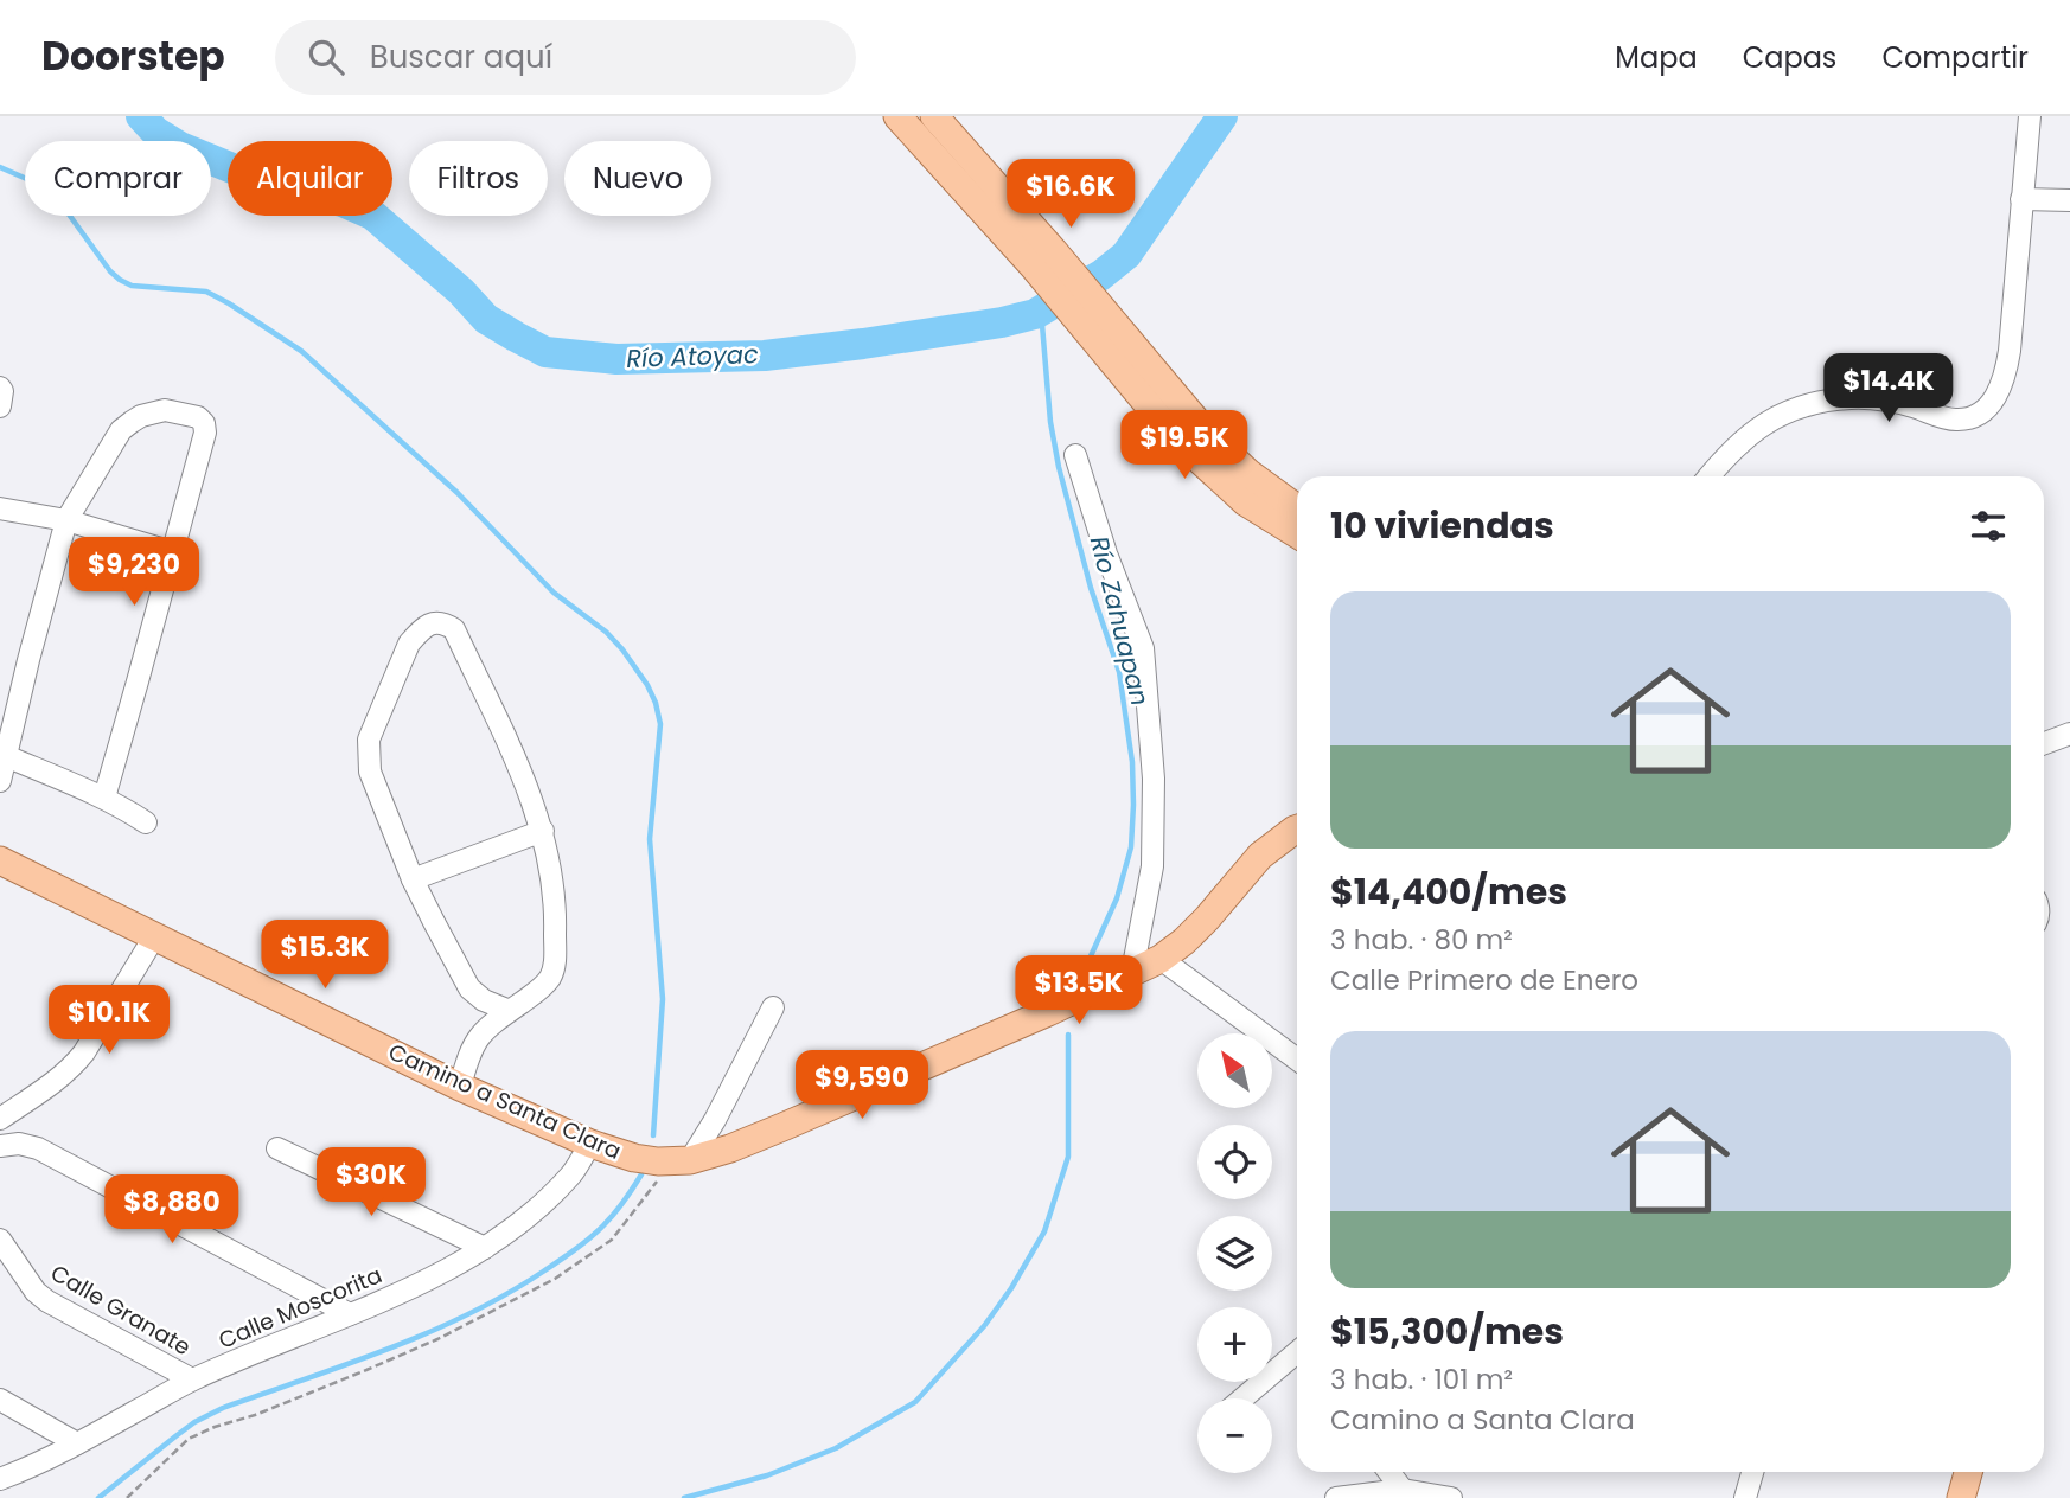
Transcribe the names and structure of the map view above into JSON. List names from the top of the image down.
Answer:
{
  "streets": {
    "main road": ["Camino a Santa Clara"],
    "street": ["Calle Moscorita", "Calle Granate"]
  },
  "crossings": [
    ["Camino a Santa Clara", "Calle Moscorita"],
    ["Calle Moscorita", "Calle Granate"]
  ],
  "water": ["Río Atoyac", "Río Zahuapan"],
  "north": "top left",
  "page": {
    "header": "Doorstep",
    "search": "Buscar aquí",
    "nav": ["Mapa", "Capas", "Compartir"],
    "chip": [
      "Comprar",
      "Alquilar",
      "Filtros",
      "Nuevo"
    ],
    "price": [
      "$16.6K",
      "$14.4K",
      "$19.5K",
      "$9,230",
      "$15.3K",
      "$13.5K",
      "$10.1K",
      "$9,590",
      "$30K",
      "$8,880"
    ],
    "heading": "10 viviendas",
    "list": [
      {
        "name": "$14,400/mes",
        "note": "3 hab. · 80 m² · Calle Primero de Enero"
      },
      {
        "name": "$15,300/mes",
        "note": "3 hab. · 101 m² · Camino a Santa Clara"
      }
    ],
    "map_buttons": ["+", "−"]
  }
}
